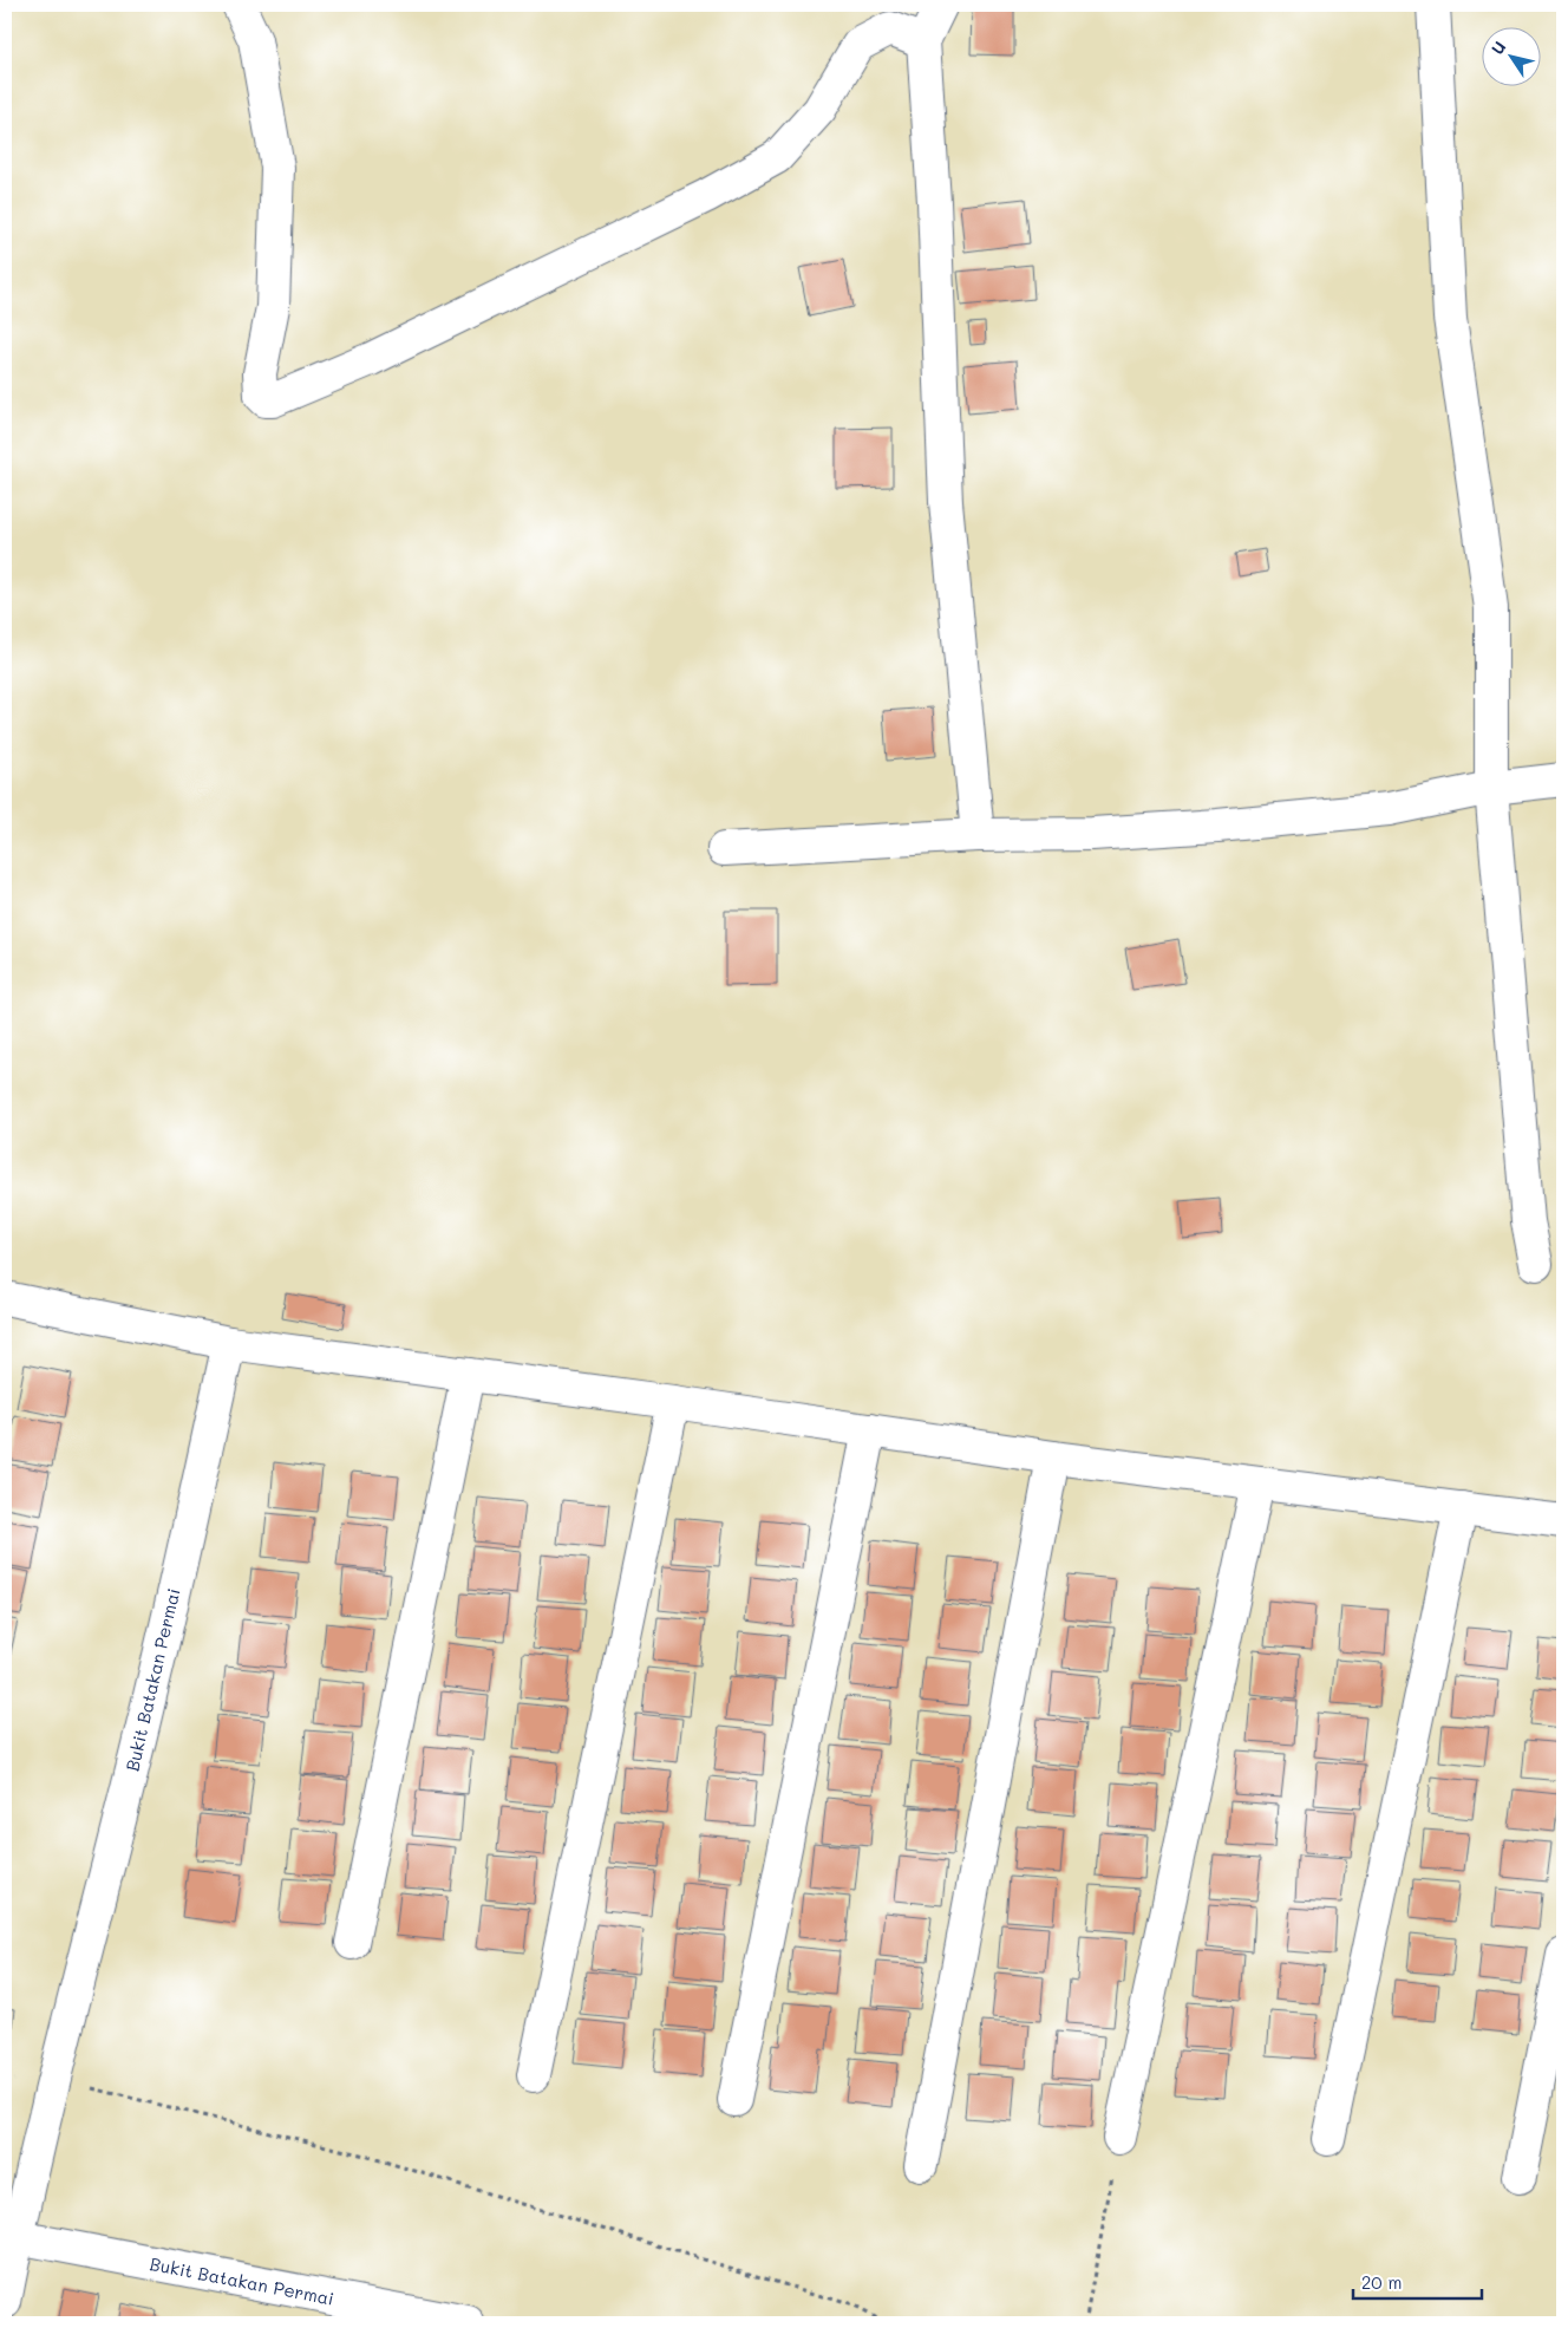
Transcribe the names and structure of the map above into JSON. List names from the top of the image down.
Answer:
{
  "streets": {
    "street": ["Bukit Batakan Permai"]
  },
  "scale_bar": "20 m",
  "north": "top left"
}
